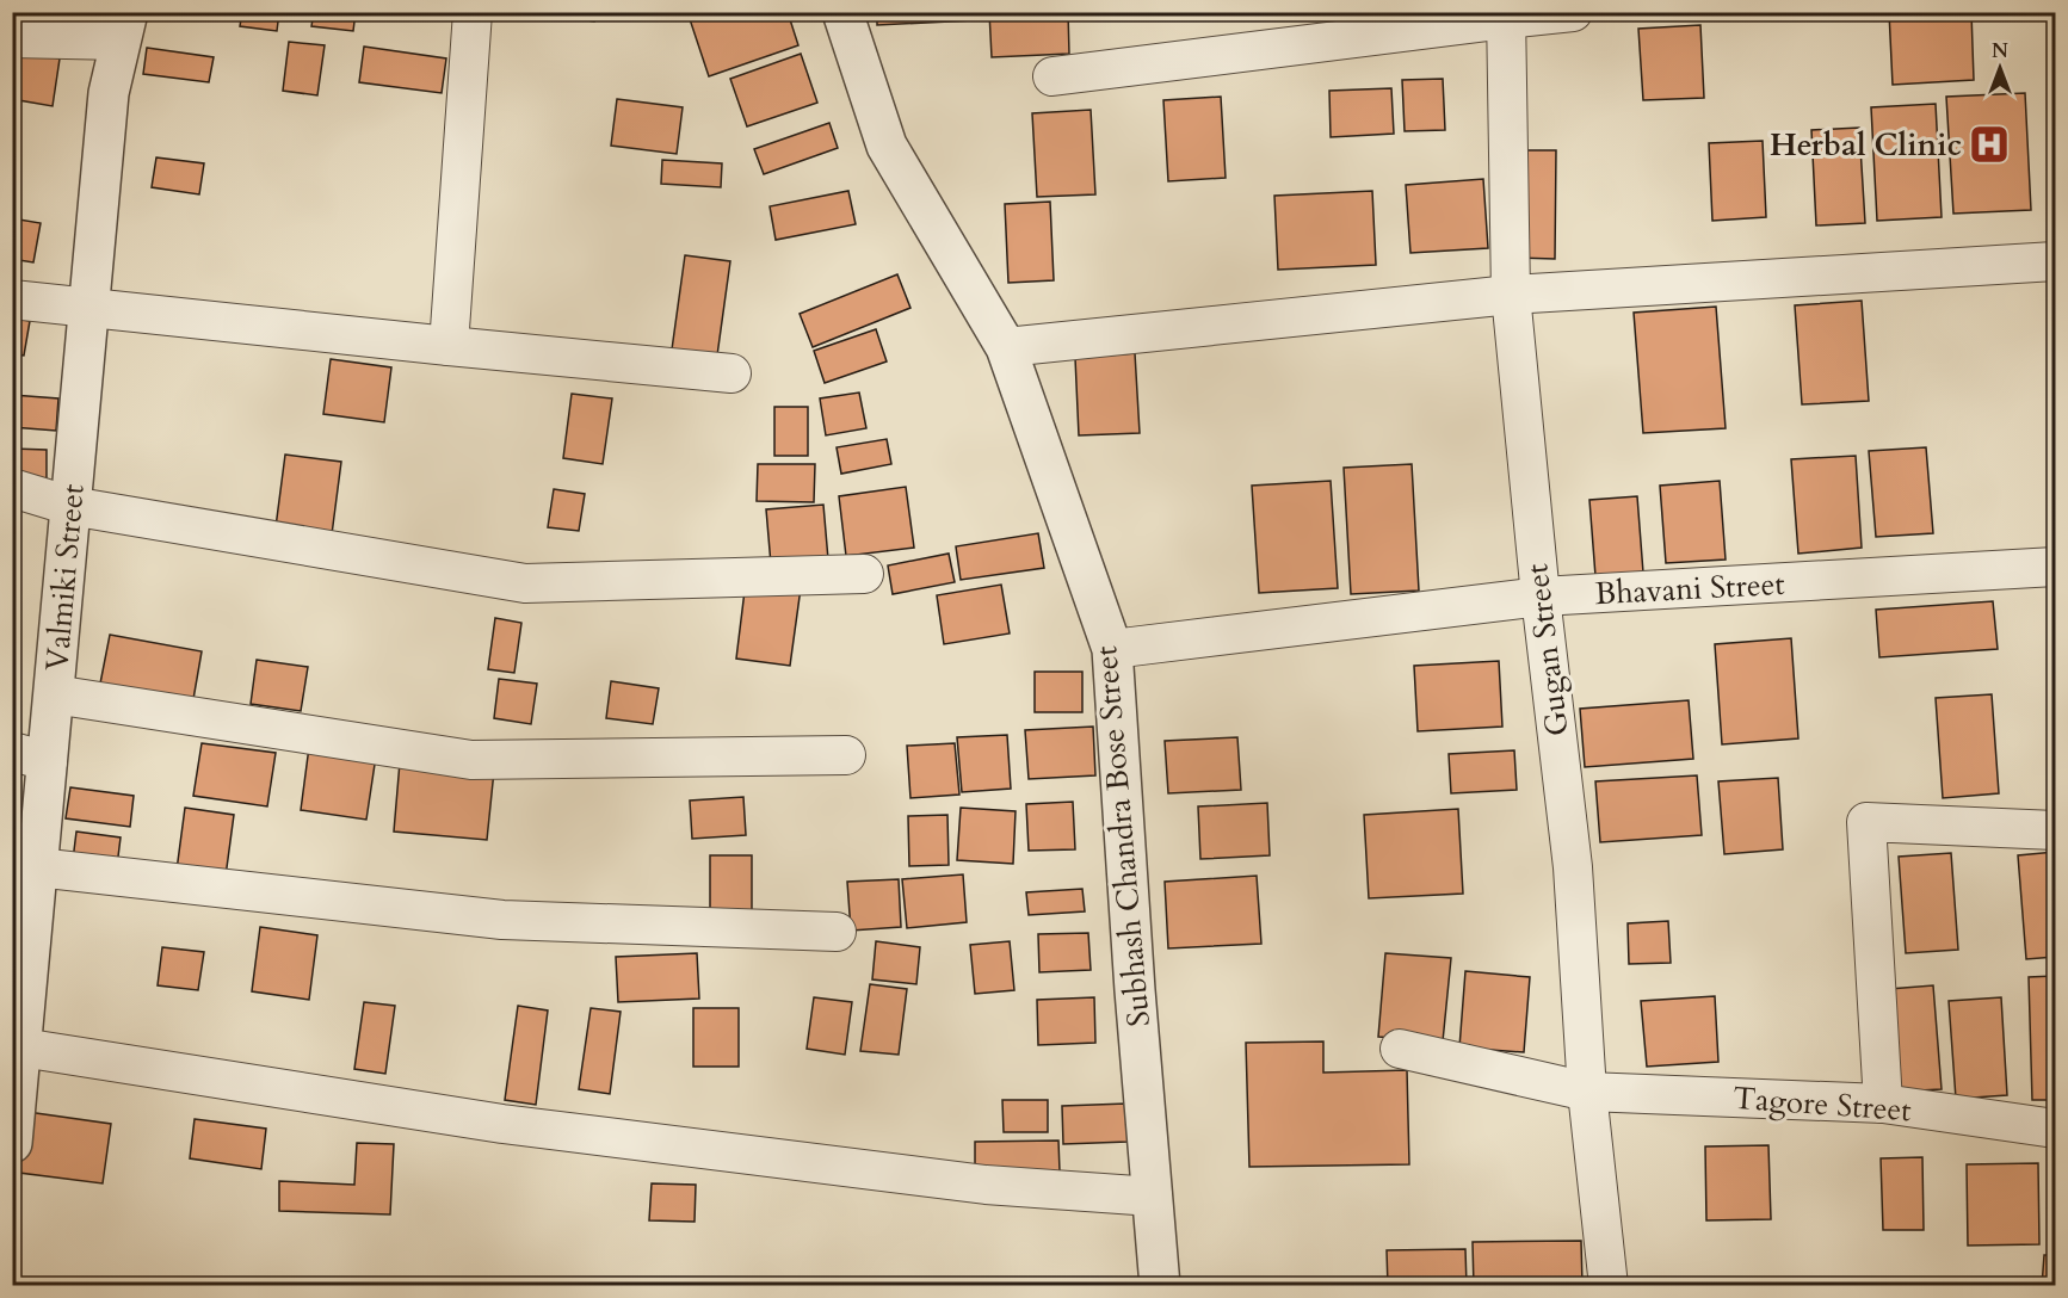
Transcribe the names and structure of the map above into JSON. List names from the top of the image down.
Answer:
{
  "streets": {
    "street": [
      "Valmiki Street",
      "Bhavani Street",
      "Gugan Street",
      "Subhash Chandra Bose Street",
      "Tagore Street"
    ]
  },
  "crossings": [
    ["Bhavani Street", "Gugan Street"],
    ["Bhavani Street", "Subhash Chandra Bose Street"],
    ["Gugan Street", "Tagore Street"]
  ],
  "places": {
    "hospital": ["Herbal Clinic"]
  },
  "north": "top"
}
